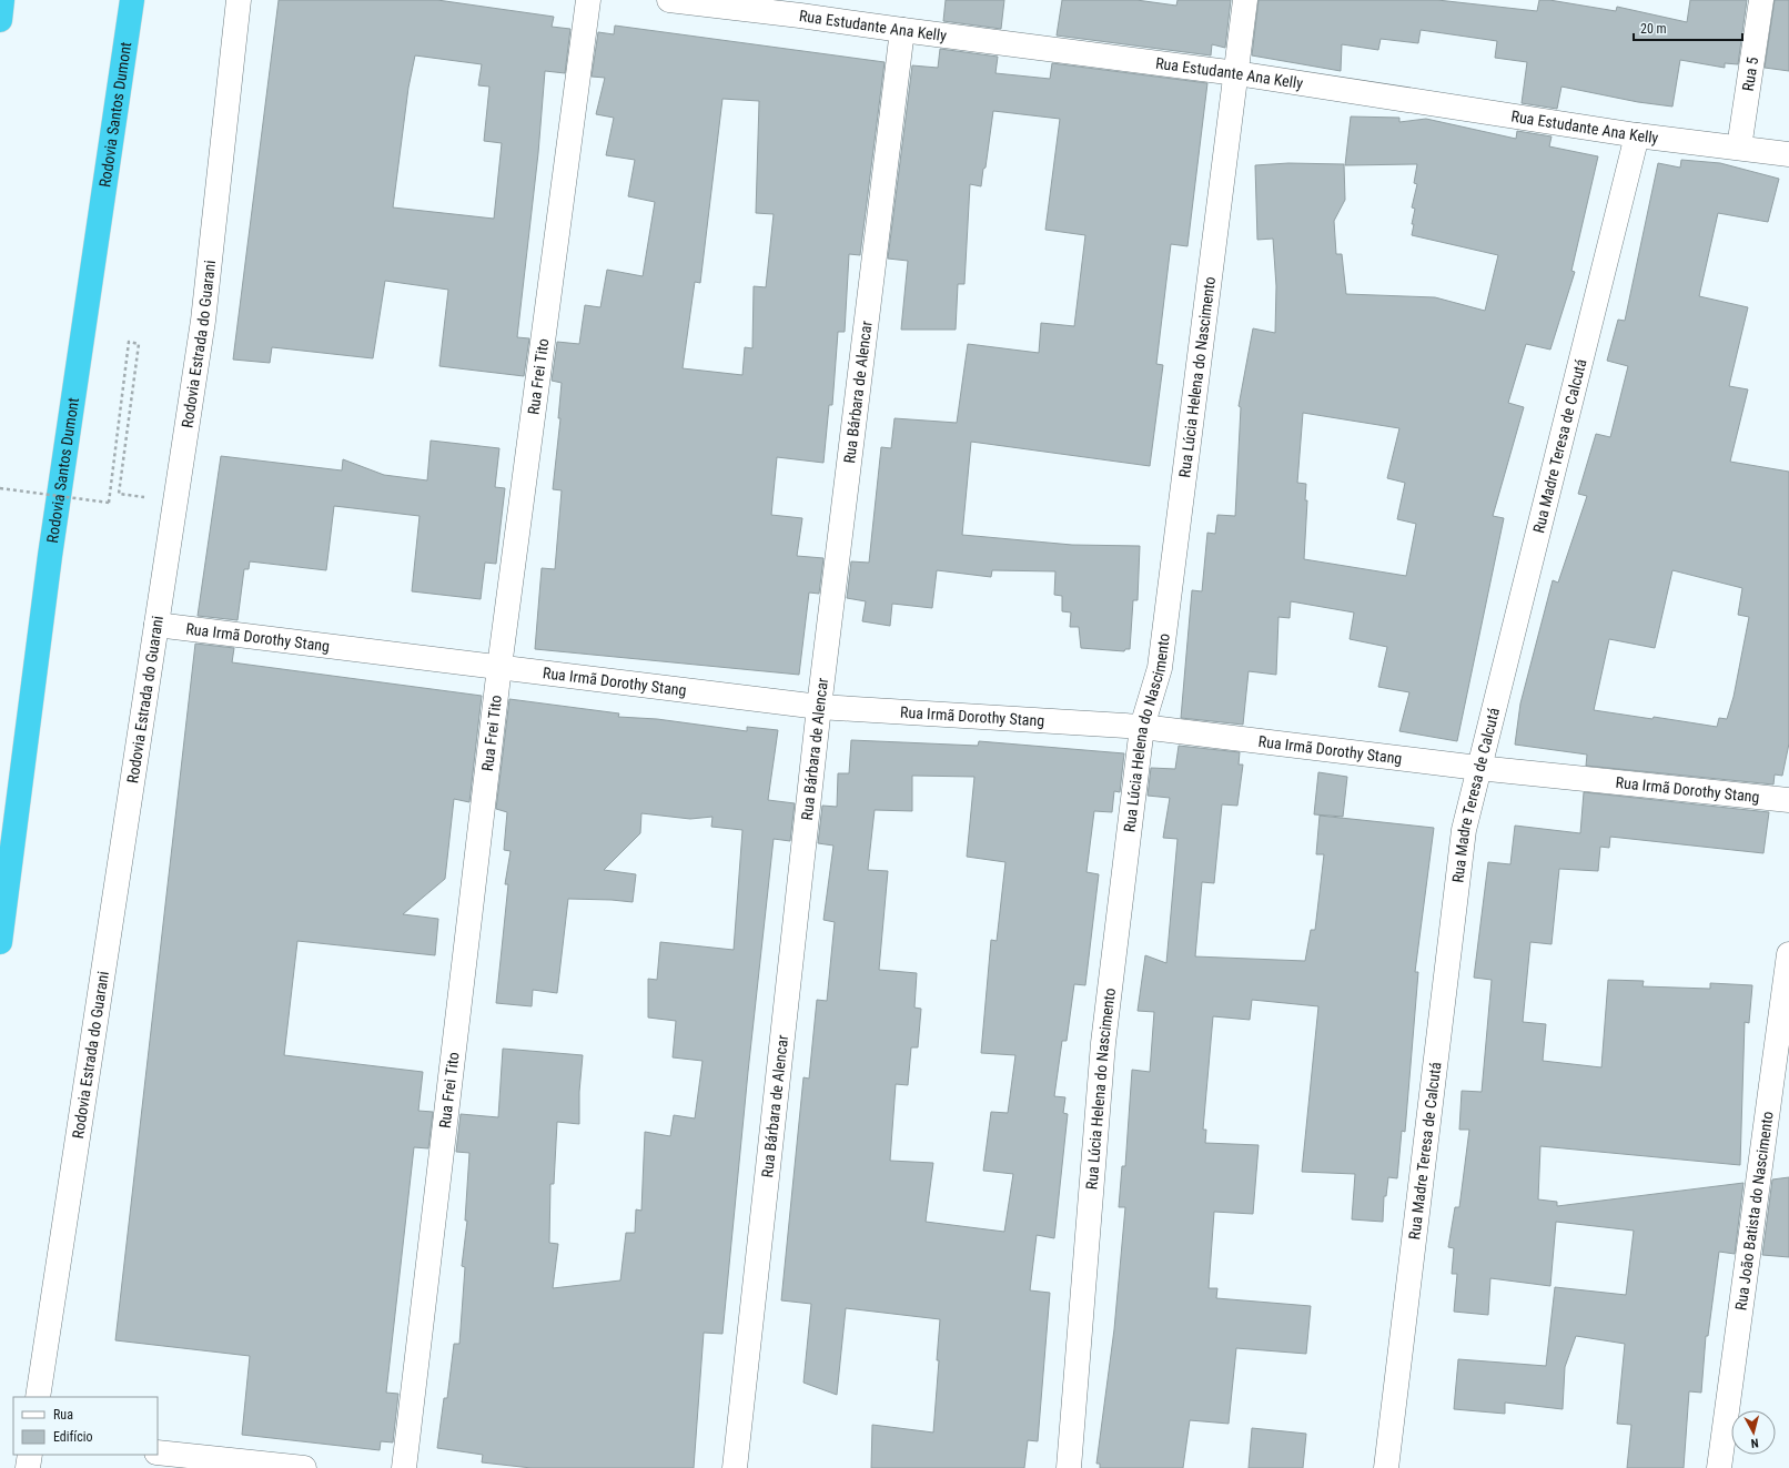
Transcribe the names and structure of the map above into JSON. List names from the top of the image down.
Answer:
{
  "streets": {
    "highway": ["Rodovia Santos Dumont"],
    "street": [
      "Rua Estudante Ana Kelly",
      "Rua 5",
      "Rodovia Estrada do Guarani",
      "Rua Frei Tito",
      "Rua Lúcia Helena do Nascimento",
      "Rua Bárbara de Alencar",
      "Rua Madre Teresa de Calcutá",
      "Rua Irmã Dorothy Stang",
      "Rua João Batista do Nascimento"
    ]
  },
  "crossings": [
    ["Rua Estudante Ana Kelly", "Rua 5"],
    ["Rua Estudante Ana Kelly", "Rua Lúcia Helena do Nascimento"],
    ["Rua Estudante Ana Kelly", "Rua Bárbara de Alencar"],
    ["Rua Estudante Ana Kelly", "Rua Madre Teresa de Calcutá"],
    ["Rodovia Estrada do Guarani", "Rua Irmã Dorothy Stang"],
    ["Rua Frei Tito", "Rua Irmã Dorothy Stang"],
    ["Rua Lúcia Helena do Nascimento", "Rua Irmã Dorothy Stang"],
    ["Rua Bárbara de Alencar", "Rua Irmã Dorothy Stang"],
    ["Rua Madre Teresa de Calcutá", "Rua Irmã Dorothy Stang"]
  ],
  "legend": ["Rua", "Edifício"],
  "scale_bar": "20 m",
  "north": "bottom"
}
